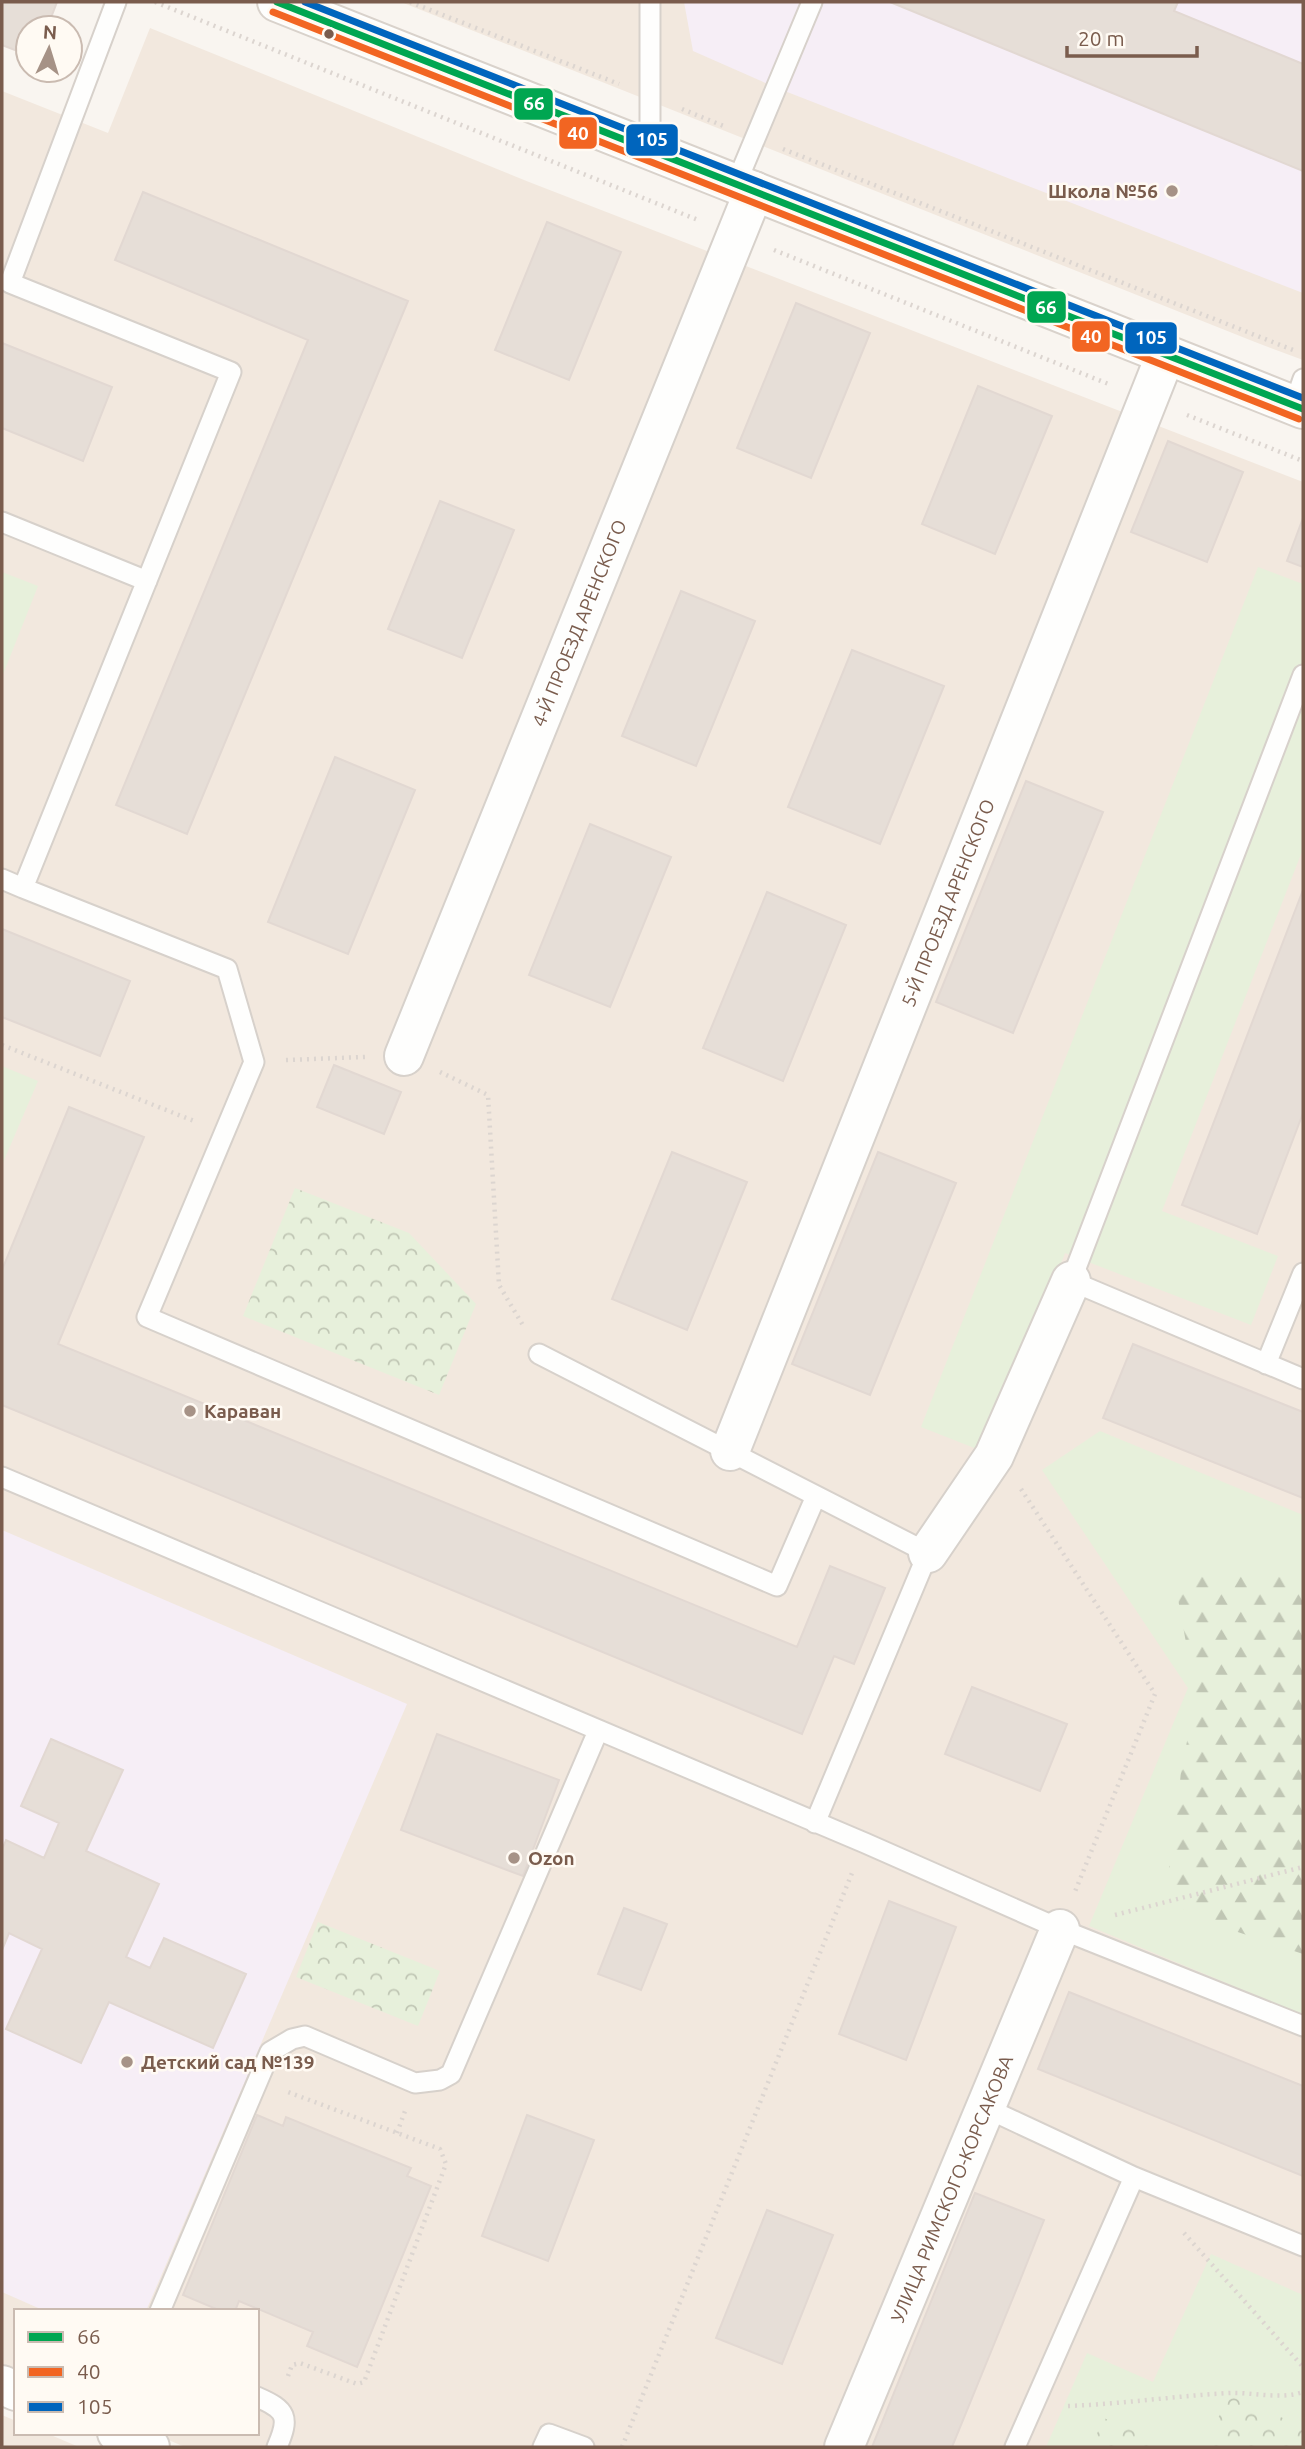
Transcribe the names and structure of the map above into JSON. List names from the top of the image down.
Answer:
{
  "streets": {
    "street": ["4-Й ПРОЕЗД АРЕНСКОГО", "5-Й ПРОЕЗД АРЕНСКОГО", "УЛИЦА РИМСКОГО-КОРСАКОВА"]
  },
  "places": [
    "Школа №56",
    "Караван",
    "Ozon",
    "Детский сад №139"
  ],
  "lines": ["transit line 66", "transit line 105", "transit line 40"],
  "legend": ["66", "40", "105"],
  "scale_bar": "20 m",
  "north": "top"
}
